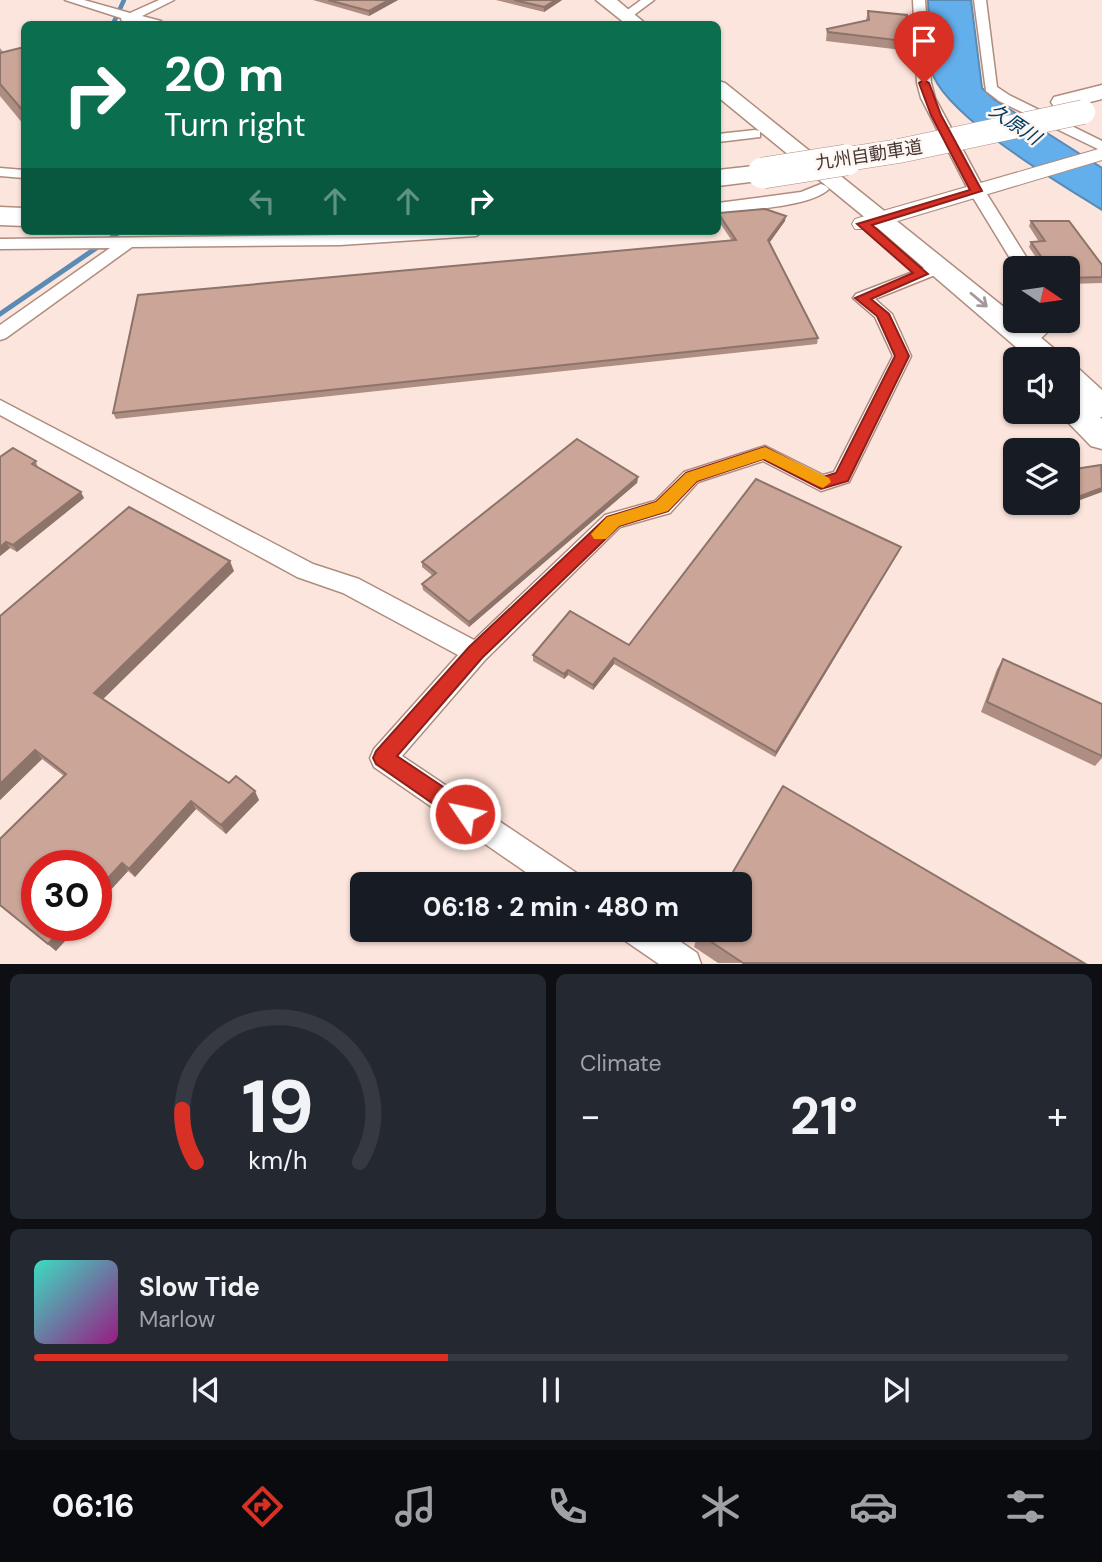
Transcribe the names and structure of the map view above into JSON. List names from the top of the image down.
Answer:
{
  "streets": {
    "highway": ["九州自動車道"]
  },
  "water": ["久原川"],
  "north": "right",
  "page": {
    "turn": ["20 m", "Turn right"],
    "limit": "30",
    "trip": "06:18 · 2 min · 480 m",
    "tile": "Climate",
    "heat": ["−", "21°", "+"],
    "song": ["Slow Tide", "Marlow"],
    "tabs": "06:16",
    "gauge": ["19", "km/h"]
  }
}
